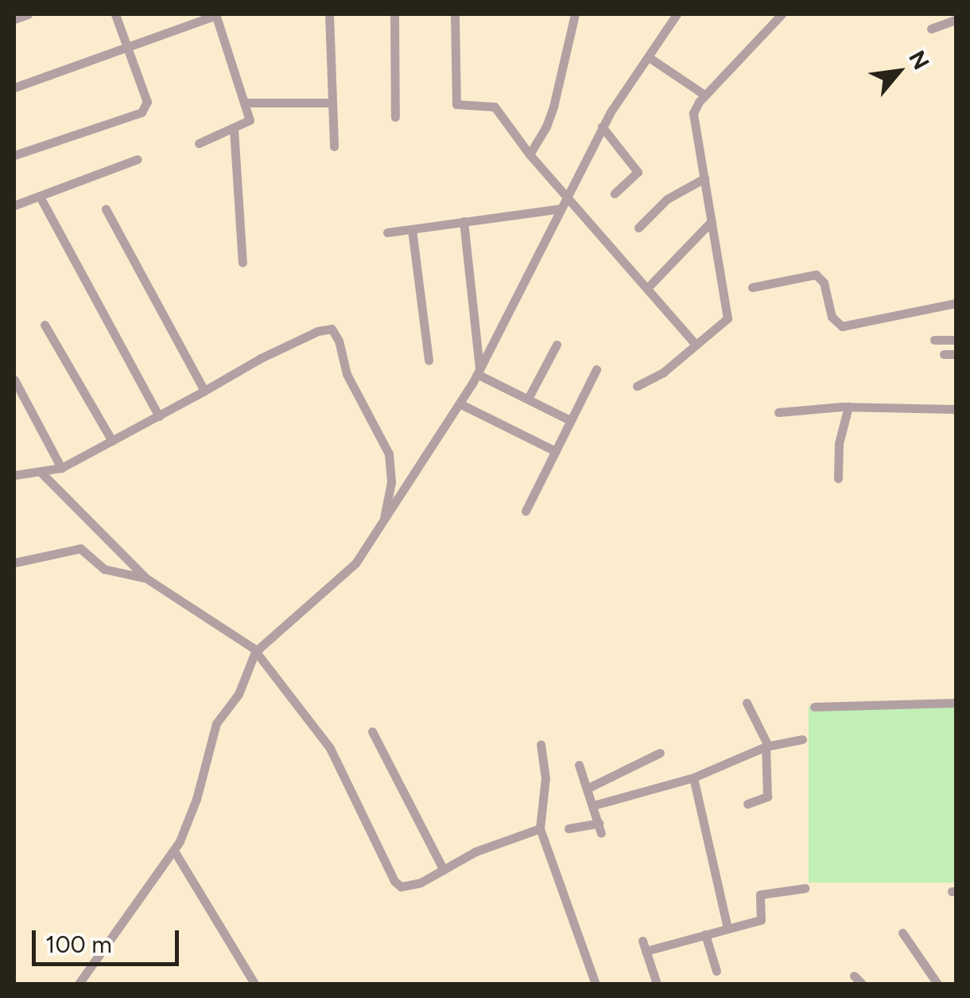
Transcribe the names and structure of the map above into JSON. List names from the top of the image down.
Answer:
{
  "scale_bar": "100 m",
  "north": "top right"
}
